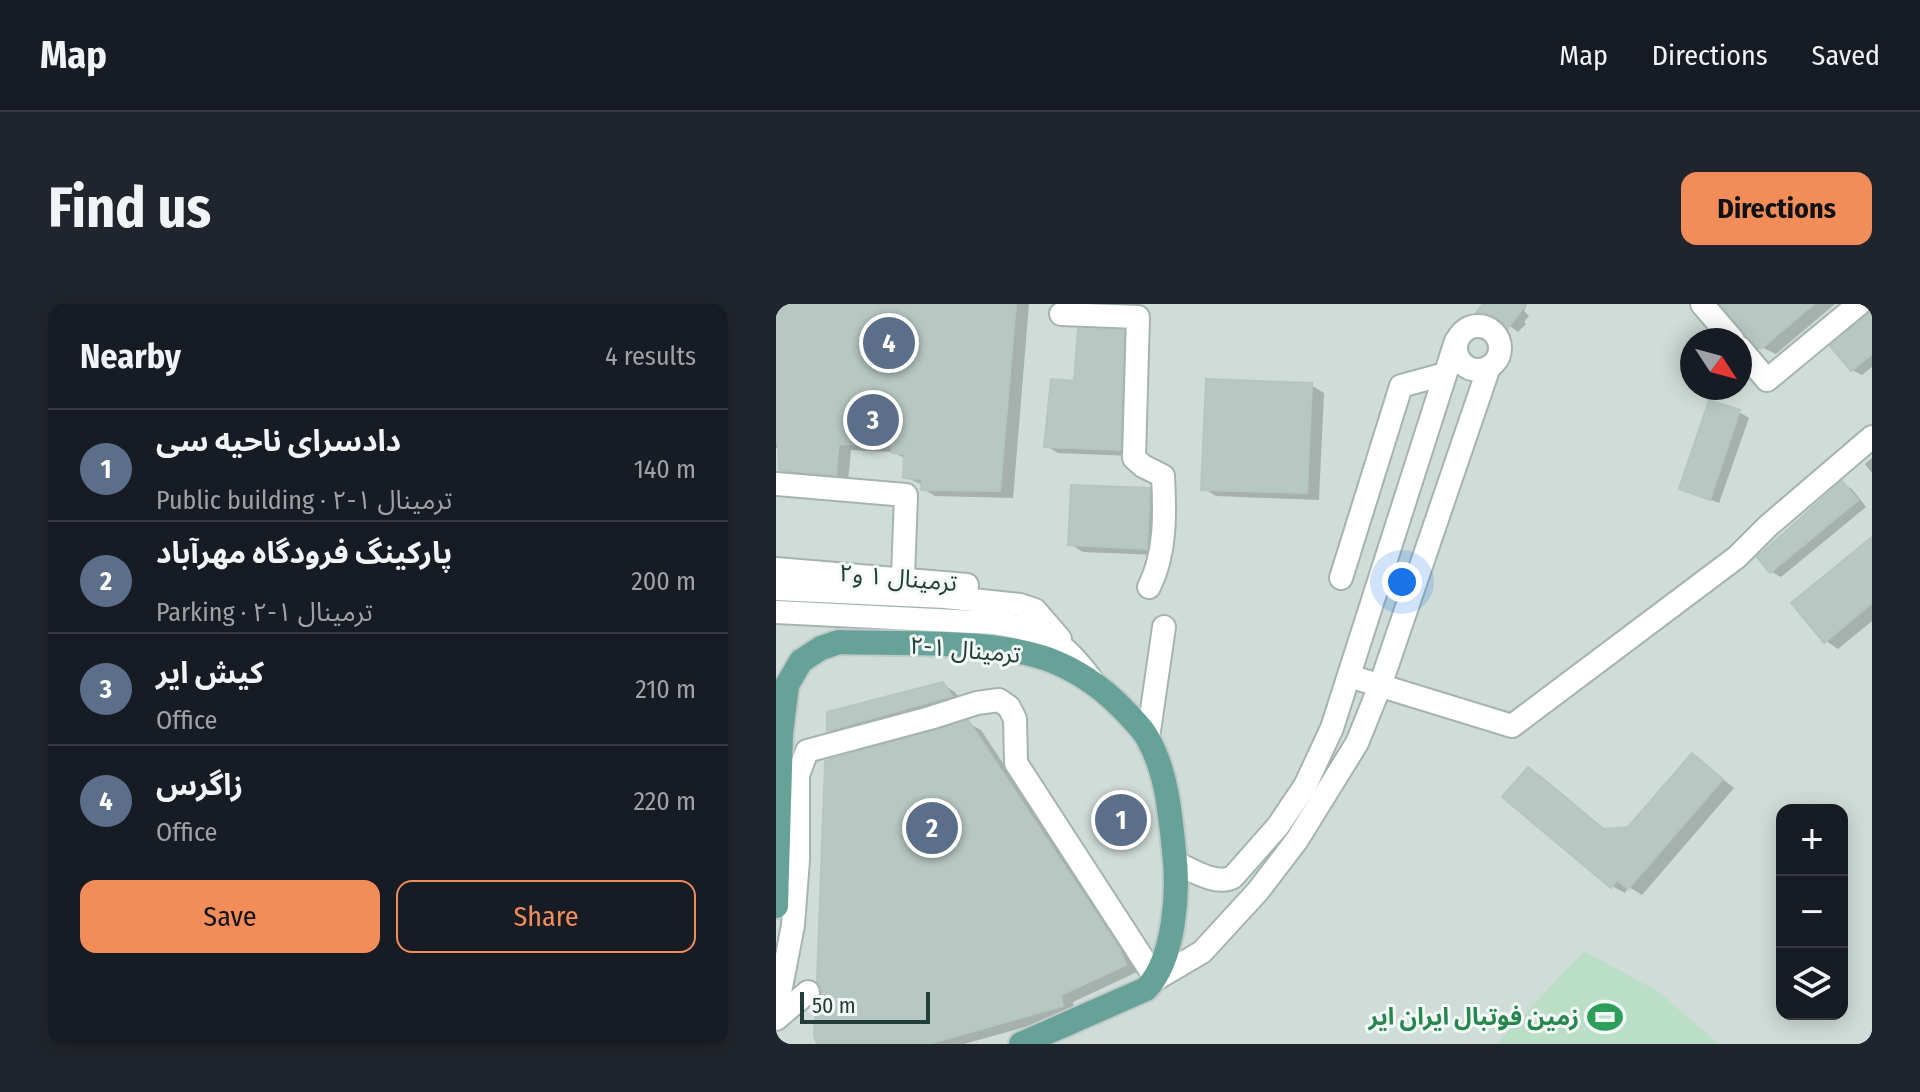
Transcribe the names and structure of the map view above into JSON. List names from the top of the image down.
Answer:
{
  "streets": {
    "main road": ["ترمینال ۱-۲"],
    "street": ["ترمینال ۱ و۲"]
  },
  "crossings": [
    ["ترمینال ۱ و۲", "ترمینال ۱-۲"]
  ],
  "places": {
    "sports": ["زمین فوتبال ایران ایر"]
  },
  "scale_bar": "50 m",
  "north": "bottom right",
  "page": {
    "header": "Map",
    "nav": ["Map", "Directions", "Saved"],
    "buttons": [
      "Directions",
      ["Save", "Share"]
    ],
    "title": "Find us",
    "heading": ["Nearby", "4 results"],
    "pins": [
      "4",
      "3",
      "1",
      "2"
    ],
    "list": [
      {
        "mark": "1",
        "name": "دادسرای ناحیه سی",
        "note": "Public building · ترمینال ۱-۲",
        "value": "140 m"
      },
      {
        "mark": "2",
        "name": "پارکینگ فرودگاه مهرآباد",
        "note": "Parking · ترمینال ۱-۲",
        "value": "200 m"
      },
      {
        "mark": "3",
        "name": "کیش ایر",
        "note": "Office",
        "value": "210 m"
      },
      {
        "mark": "4",
        "name": "زاگرس",
        "note": "Office",
        "value": "220 m"
      }
    ],
    "map_buttons": ["+", "−"],
    "scale": "50 m"
  }
}
